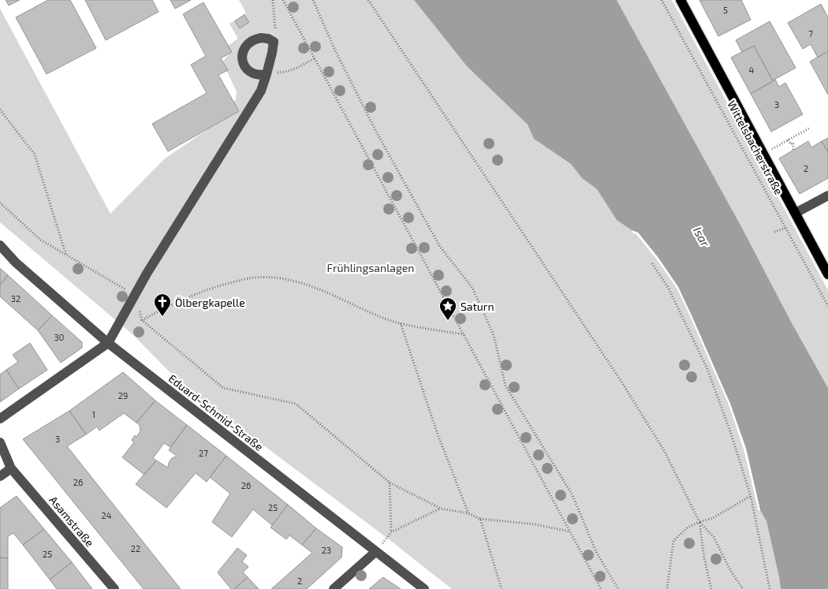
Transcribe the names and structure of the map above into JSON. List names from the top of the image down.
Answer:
{
  "streets": {
    "main road": ["Wittelsbacherstraße"],
    "street": ["Eduard-Schmid-Straße", "Asamstraße"]
  },
  "water": ["Isar"],
  "parks": ["Frühlingsanlagen"],
  "places": {
    "church": ["Ölbergkapelle"],
    "place": ["Saturn"]
  },
  "house_numbers": [
    "5",
    "7",
    "4",
    "3",
    "2",
    "32",
    "30",
    "29",
    "1",
    "3",
    "27",
    "26",
    "26",
    "25",
    "24",
    "22",
    "23",
    "25",
    "2"
  ]
}
